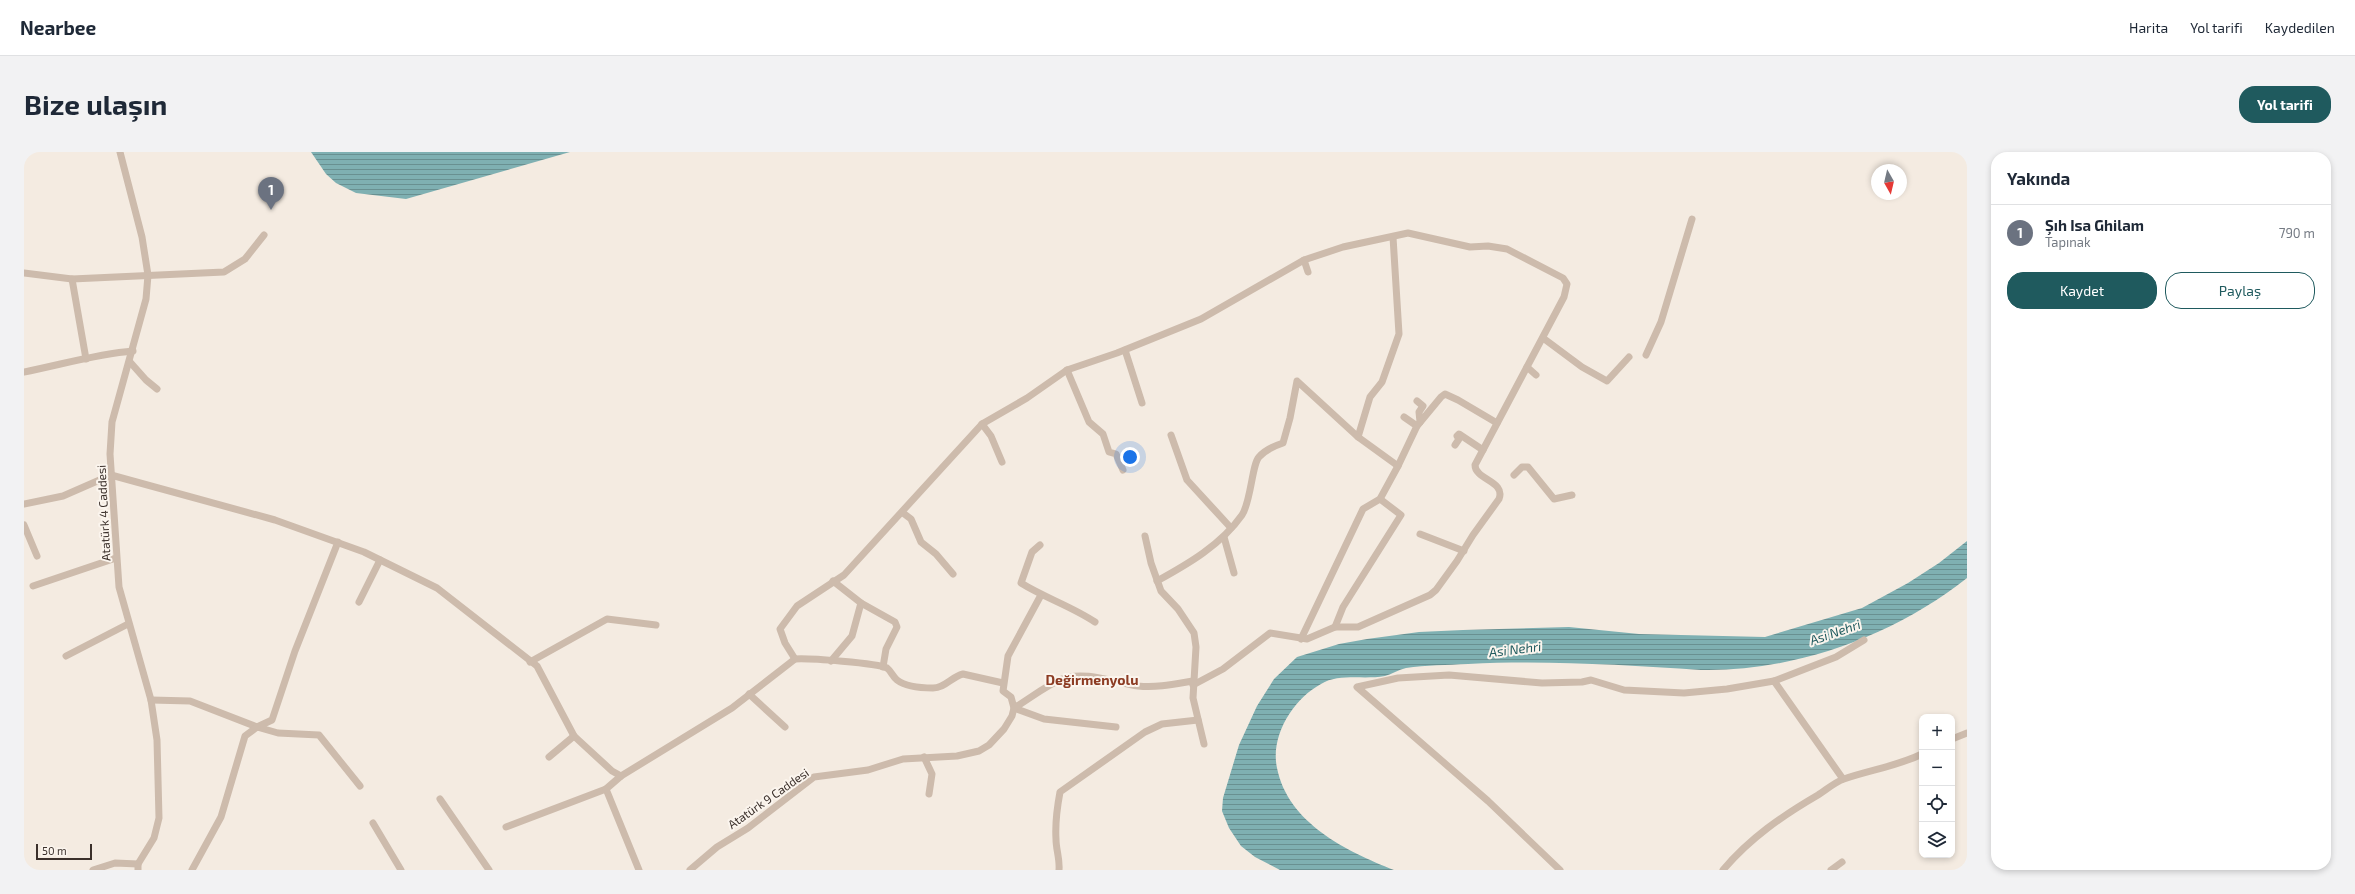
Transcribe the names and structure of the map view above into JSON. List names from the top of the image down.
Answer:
{
  "streets": {
    "street": ["Atatürk 4 Caddesi", "Atatürk 9 Caddesi"]
  },
  "districts": ["Değirmenyolu"],
  "water": ["Asi Nehri"],
  "scale_bar": "50 m",
  "north": "bottom",
  "page": {
    "header": "Nearbee",
    "nav": ["Harita", "Yol tarifi", "Kaydedilen"],
    "buttons": [
      "Yol tarifi",
      ["Kaydet", "Paylaş"]
    ],
    "title": "Bize ulaşın",
    "heading": "Yakında",
    "pins": "1",
    "list": [
      {
        "mark": "1",
        "name": "Şıh Isa Ghilam",
        "note": "Tapınak",
        "value": "790 m"
      }
    ],
    "map_buttons": ["+", "−"],
    "scale": "50 m"
  }
}
